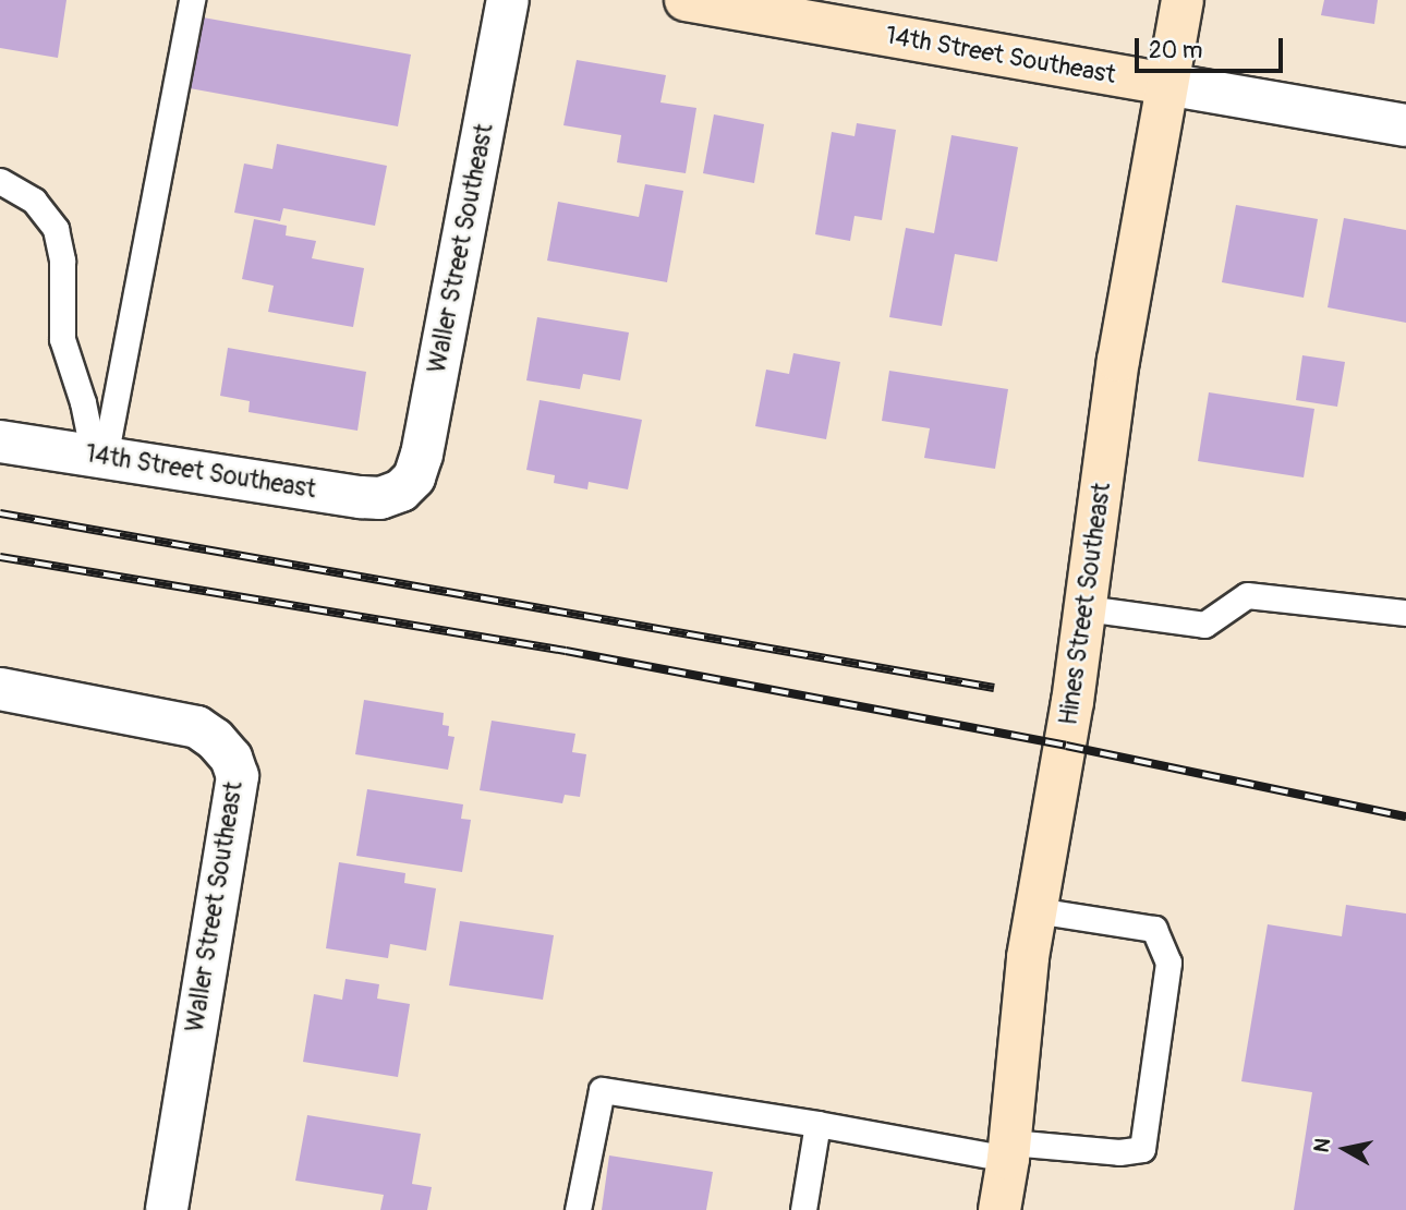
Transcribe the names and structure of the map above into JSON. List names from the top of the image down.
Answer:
{
  "streets": {
    "street": ["14th Street Southeast", "Waller Street Southeast", "Hines Street Southeast"]
  },
  "crossings": [
    ["14th Street Southeast", "Waller Street Southeast"],
    ["14th Street Southeast", "Hines Street Southeast"]
  ],
  "scale_bar": "20 m",
  "north": "left"
}
